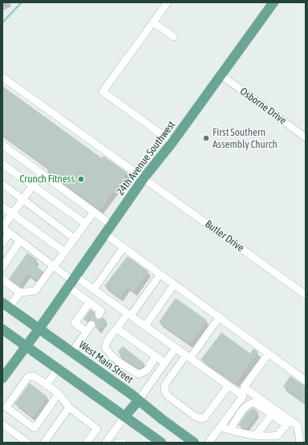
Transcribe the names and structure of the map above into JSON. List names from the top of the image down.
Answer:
{
  "streets": {
    "main road": ["24th Avenue Southwest", "West Main Street"],
    "street": ["Osborne Drive", "Butler Drive"]
  },
  "crossings": [
    ["Osborne Drive", "24th Avenue Southwest"],
    ["24th Avenue Southwest", "Butler Drive"],
    ["24th Avenue Southwest", "West Main Street"]
  ],
  "places": ["First Southern Assembly Church", "Crunch Fitness"]
}
